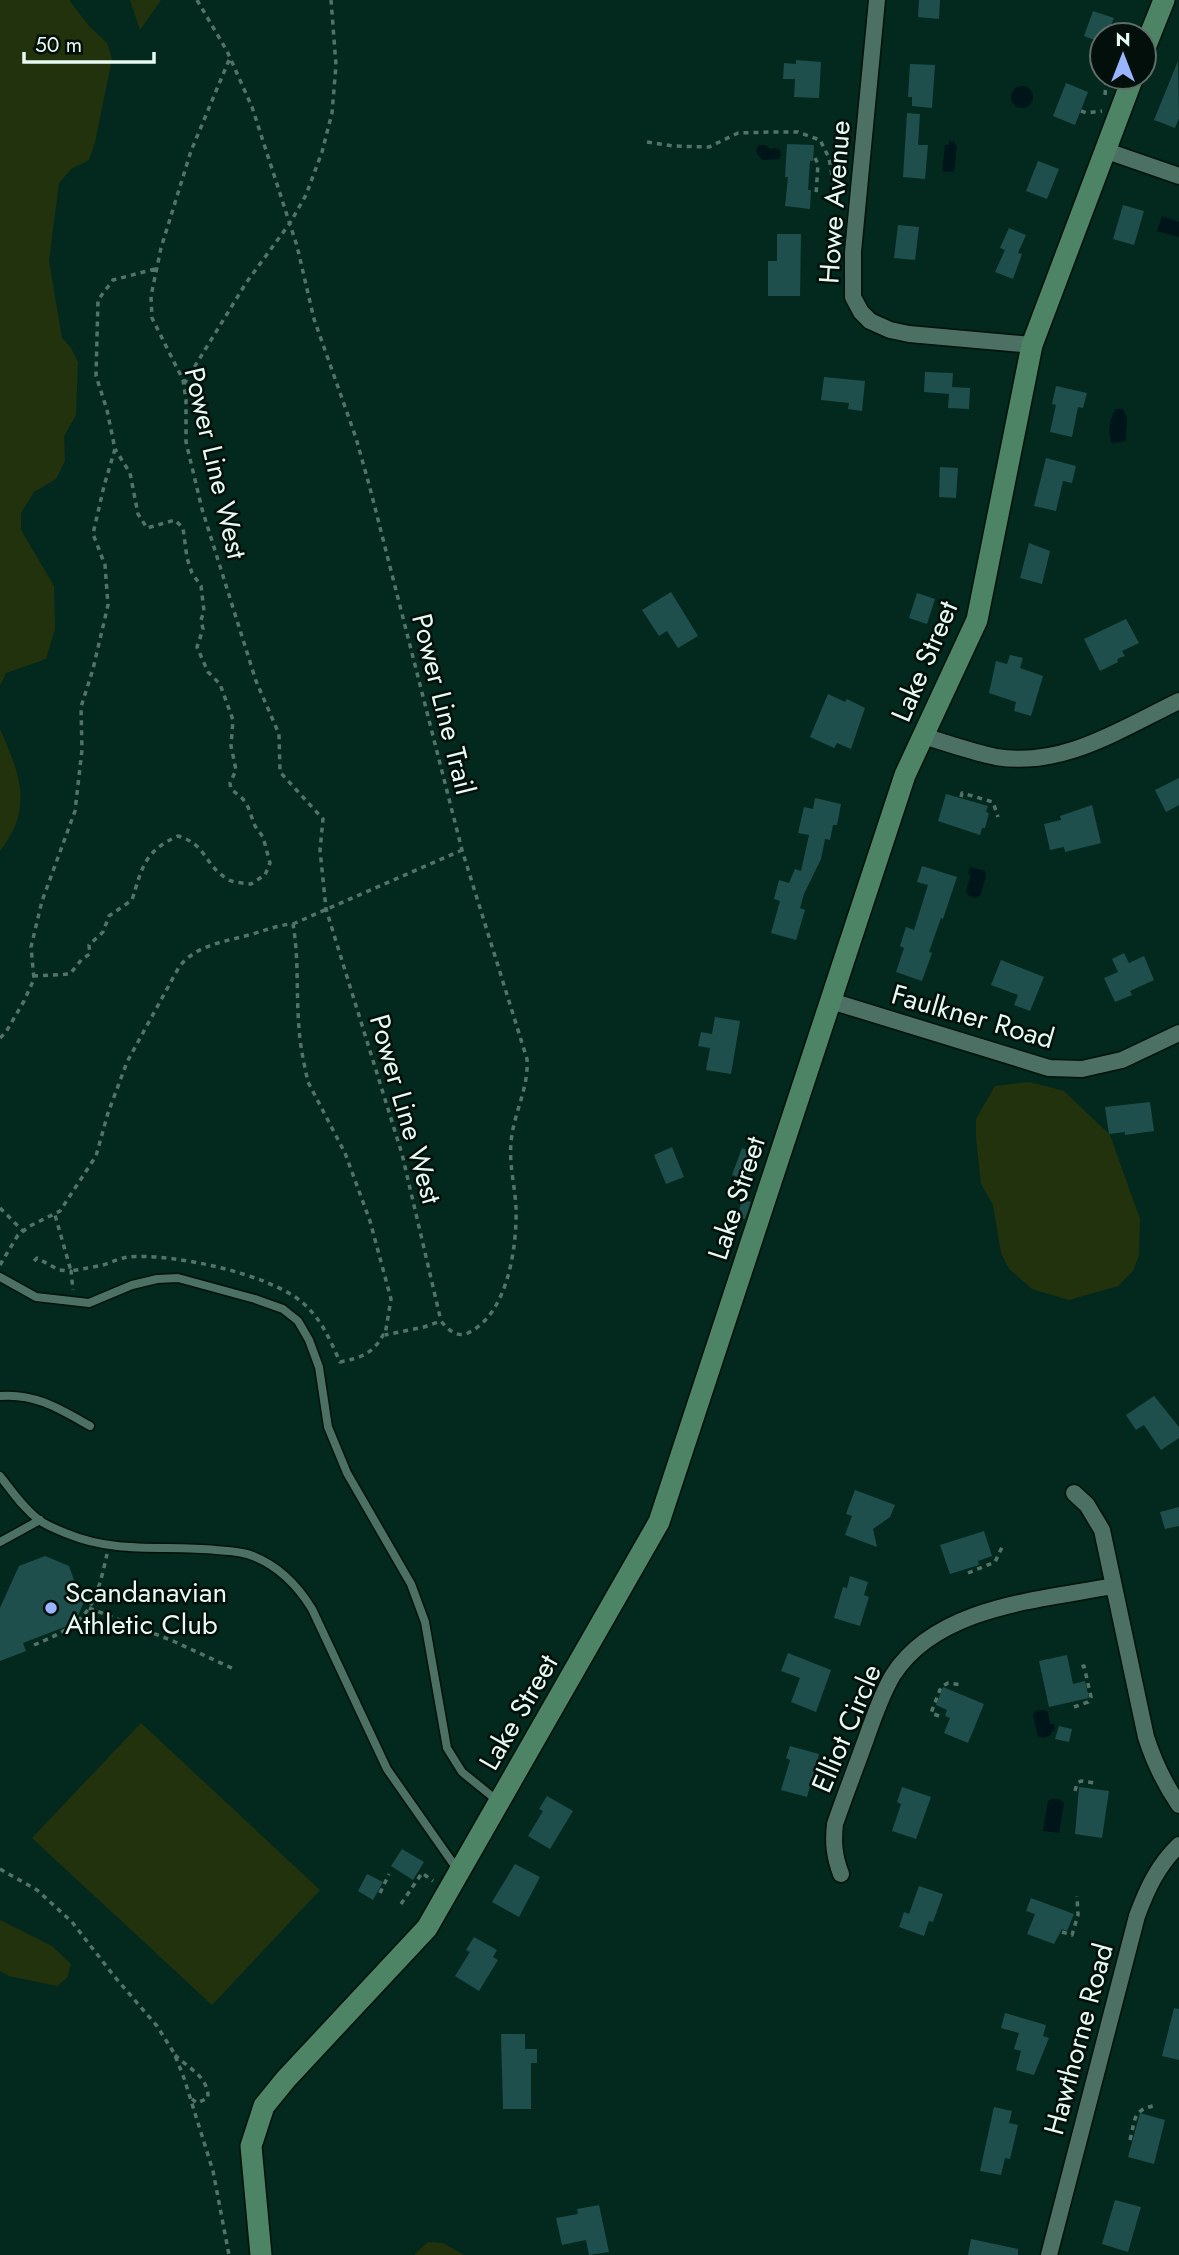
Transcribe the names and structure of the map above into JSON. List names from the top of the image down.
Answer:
{
  "streets": {
    "main road": ["Lake Street"],
    "street": [
      "Howe Avenue",
      "Faulkner Road",
      "Elliot Circle",
      "Hawthorne Road"
    ],
    "path": ["Power Line West", "Power Line Trail"]
  },
  "crossings": [
    ["Howe Avenue", "Lake Street"],
    ["Power Line West", "Power Line Trail"],
    ["Lake Street", "Faulkner Road"]
  ],
  "places": ["Scandanavian Athletic Club"],
  "scale_bar": "50 m",
  "north": "top"
}
